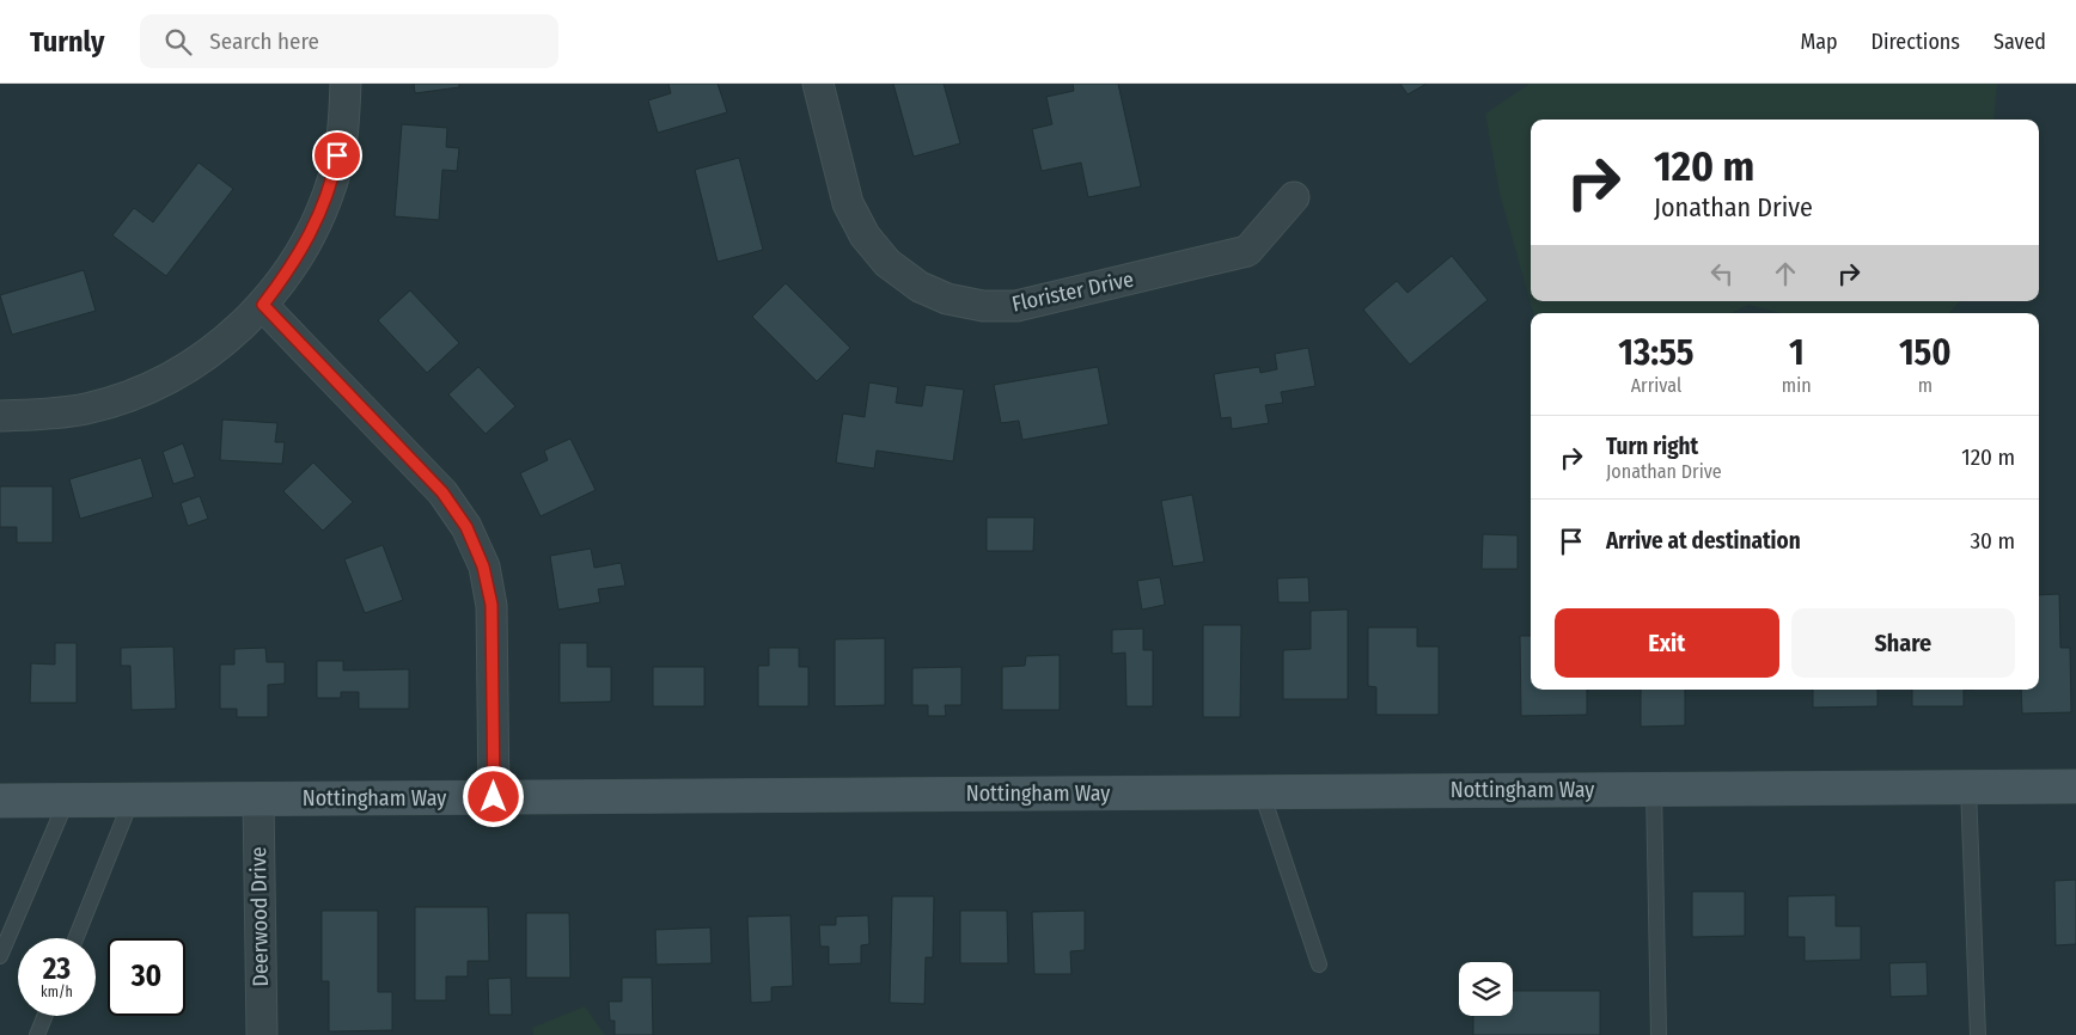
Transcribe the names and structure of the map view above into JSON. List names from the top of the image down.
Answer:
{
  "streets": {
    "street": ["Florister Drive", "Nottingham Way", "Deerwood Drive"]
  },
  "crossings": [
    ["Nottingham Way", "Deerwood Drive"]
  ],
  "page": {
    "header": "Turnly",
    "search": "Search here",
    "nav": ["Map", "Directions", "Saved"],
    "turn": ["120 m", "Jonathan Drive"],
    "eta": [
      "13:55",
      "Arrival",
      "1",
      "min",
      "150",
      "m"
    ],
    "list": [
      {
        "name": "Turn right",
        "note": "Jonathan Drive",
        "value": "120 m"
      },
      {
        "name": "Arrive at destination",
        "value": "30 m"
      }
    ],
    "buttons": ["Exit", "Share"],
    "speed": "23 km/h",
    "limit": "30"
  }
}
